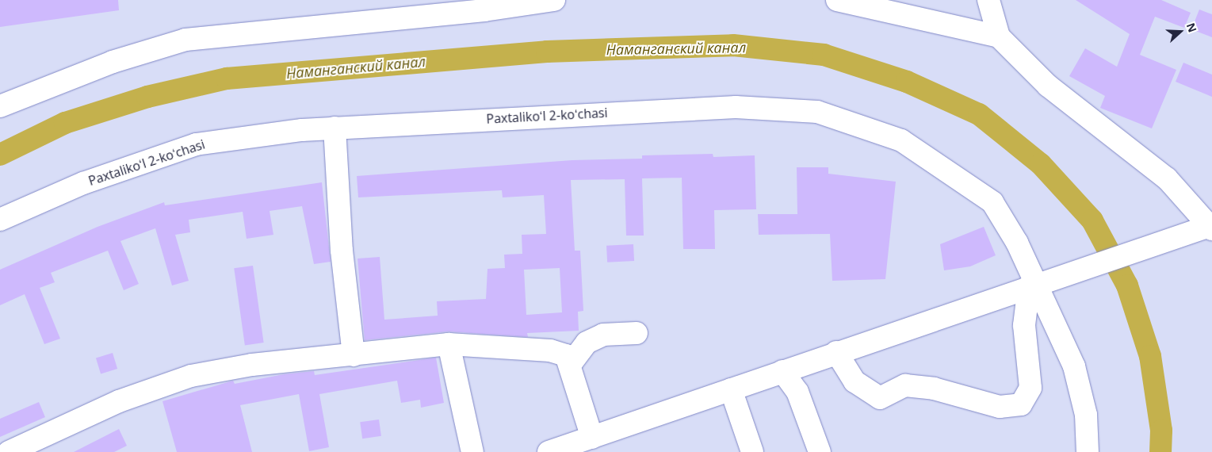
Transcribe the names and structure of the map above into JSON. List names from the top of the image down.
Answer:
{
  "streets": {
    "street": ["Paxtalikoʻl 2-koʻchasi"]
  },
  "water": ["Наманганский канал"],
  "north": "right"
}
